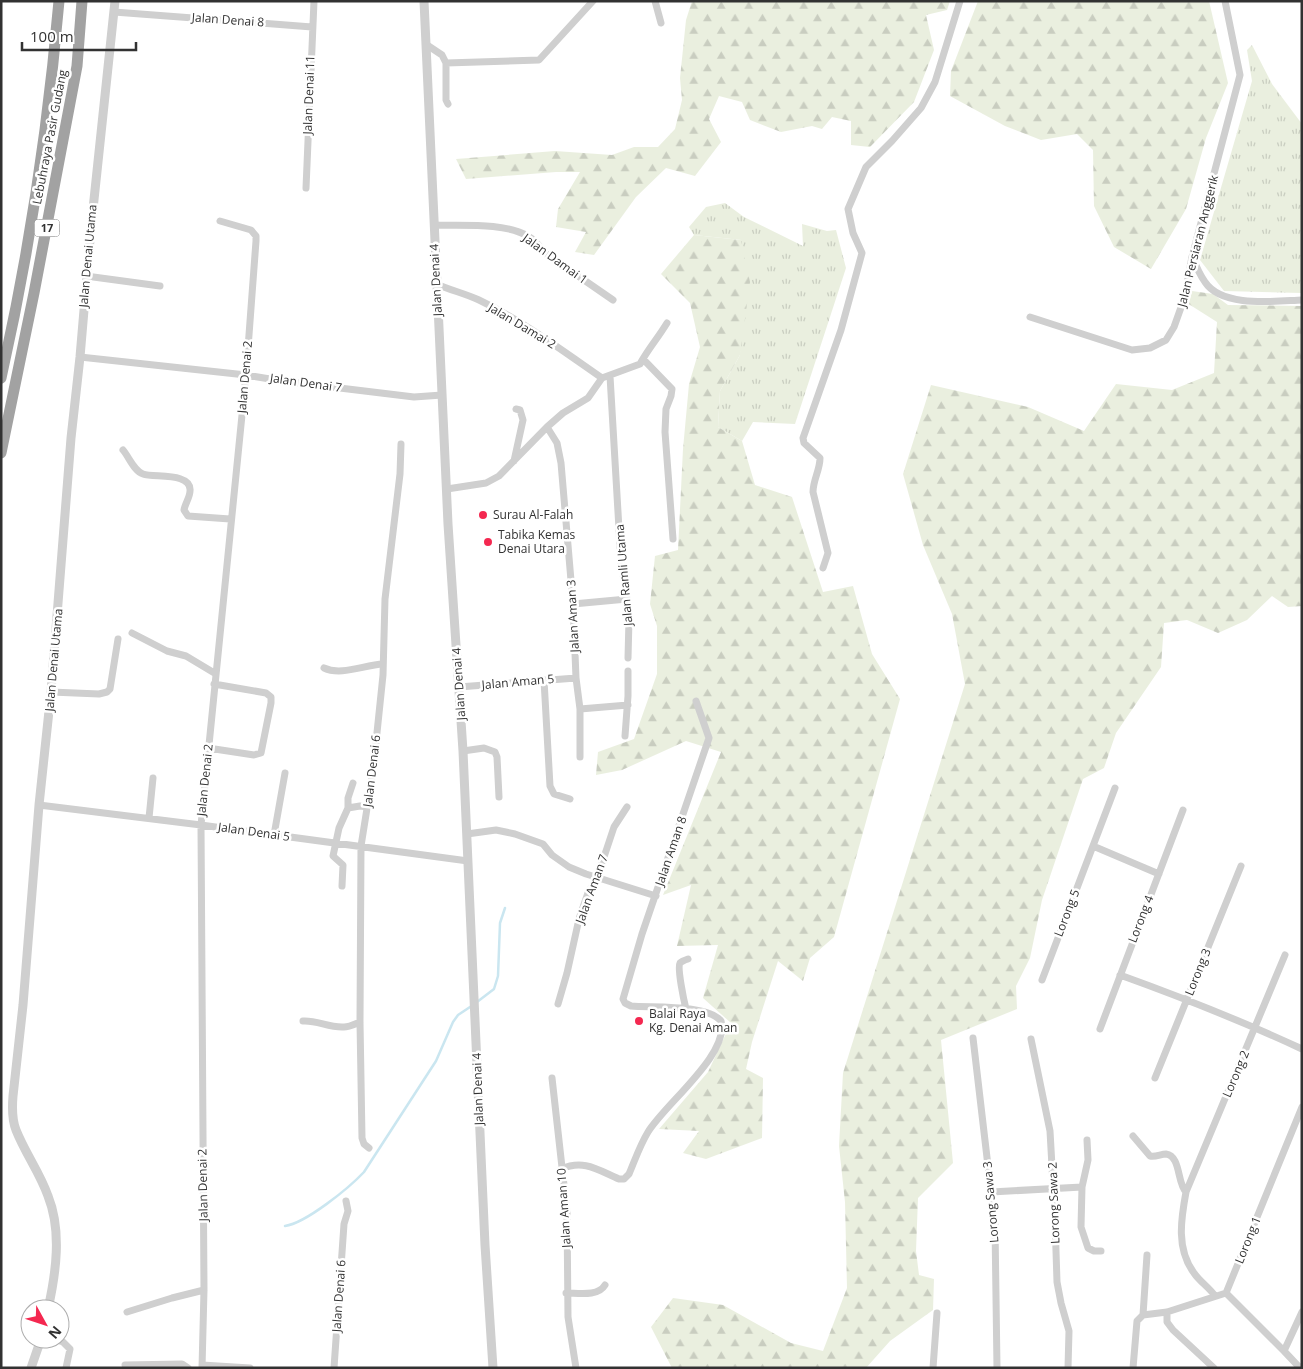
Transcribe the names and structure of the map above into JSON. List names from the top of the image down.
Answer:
{
  "streets": {
    "highway": ["Lebuhraya Pasir Gudang", "17"],
    "street": [
      "Jalan Denai 8",
      "Jalan Denai 11",
      "Jalan Persiaran Anggerik",
      "Jalan Denai Utama",
      "Jalan Damai 1",
      "Jalan Denai 4",
      "Jalan Damai 2",
      "Jalan Denai 2",
      "Jalan Denai 7",
      "Jalan Ramli Utama",
      "Jalan Aman 3",
      "Jalan Aman 5",
      "Jalan Denai 6",
      "Jalan Denai 5",
      "Jalan Aman 8",
      "Jalan Aman 7",
      "Lorong 5",
      "Lorong 4",
      "Lorong 3",
      "Lorong 2",
      "Lorong Sawa 3",
      "Lorong Sawa 2",
      "Jalan Aman 10",
      "Lorong 1"
    ]
  },
  "crossings": [
    ["Jalan Denai 8", "Jalan Denai 11"],
    ["Jalan Denai 8", "Jalan Denai Utama"],
    ["Jalan Denai Utama", "Jalan Denai 7"],
    ["Jalan Denai Utama", "Jalan Denai 5"],
    ["Jalan Damai 1", "Jalan Denai 4"],
    ["Jalan Denai 4", "Jalan Damai 2"],
    ["Jalan Denai 4", "Jalan Denai 7"],
    ["Jalan Denai 4", "Jalan Aman 5"],
    ["Jalan Denai 4", "Jalan Denai 5"],
    ["Jalan Damai 2", "Jalan Ramli Utama"],
    ["Jalan Denai 2", "Jalan Denai 7"],
    ["Jalan Denai 2", "Jalan Denai 5"],
    ["Jalan Aman 3", "Jalan Aman 5"],
    ["Jalan Denai 6", "Jalan Denai 5"]
  ],
  "places": ["Surau Al-Falah", "Tabika Kemas Denai Utara", "Balai Raya Kg. Denai Aman"],
  "scale_bar": "100 m",
  "north": "bottom right"
}
